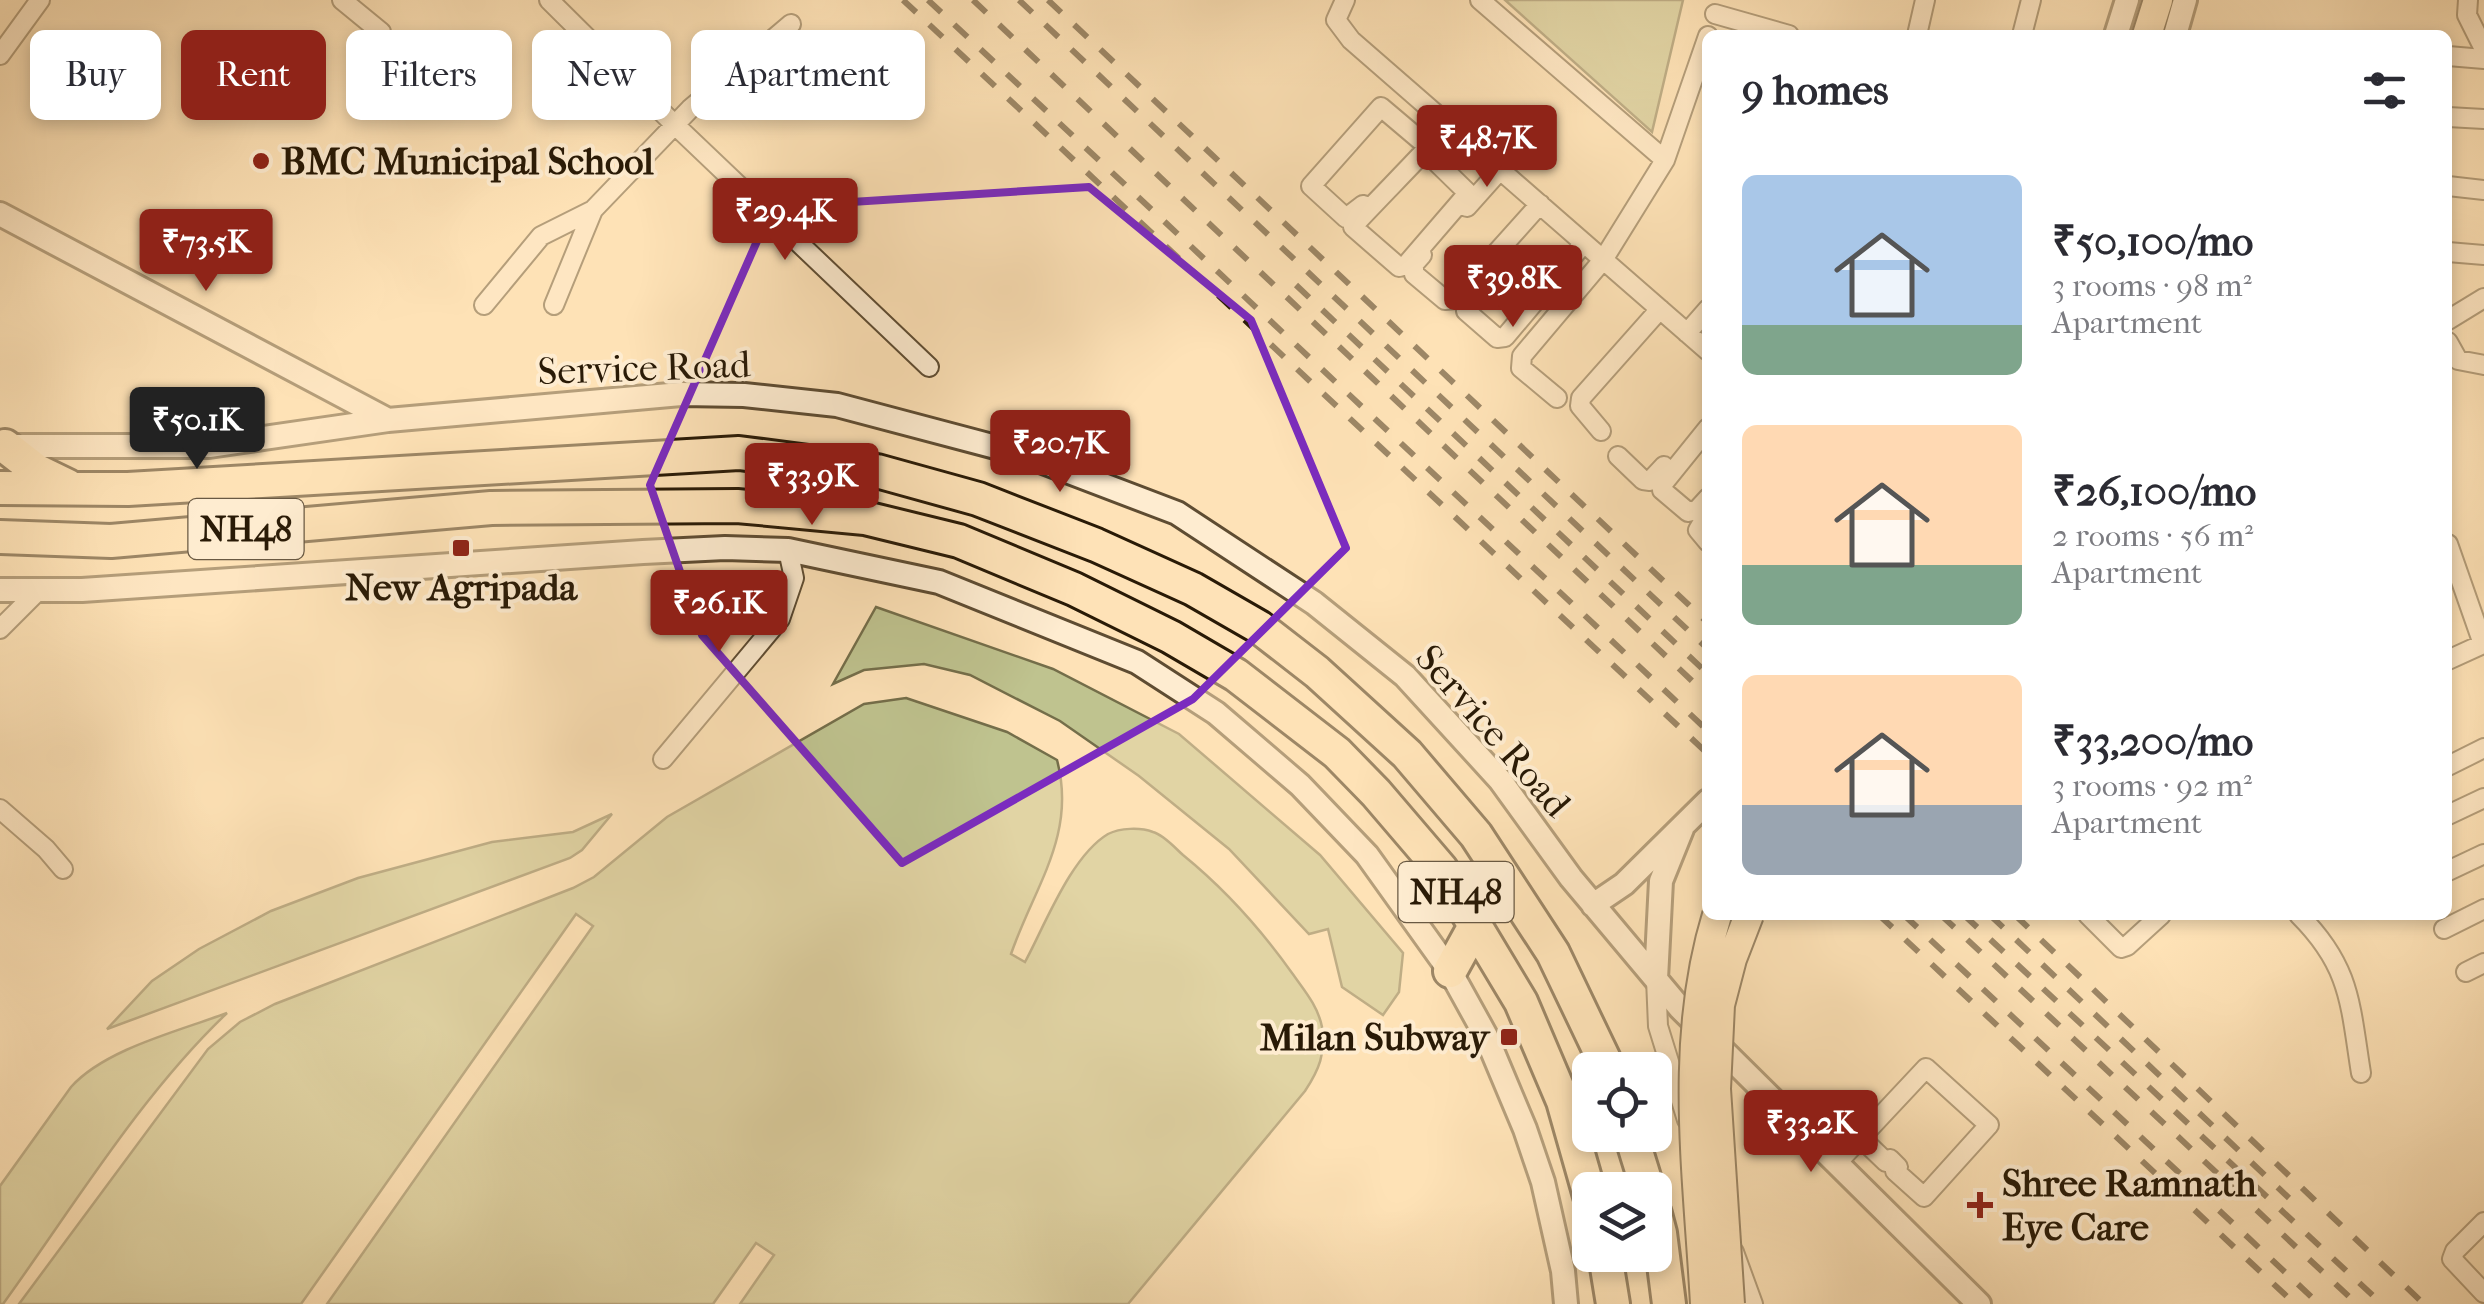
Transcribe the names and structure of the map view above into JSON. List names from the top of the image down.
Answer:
{
  "streets": {
    "highway": ["NH48"],
    "street": ["Service Road"]
  },
  "places": {
    "other": ["BMC Municipal School"],
    "transit": ["New Agripada", "Milan Subway"],
    "health": ["Shree Ramnath Eye Care"]
  },
  "page": {
    "chip": [
      "Buy",
      "Rent",
      "Filters",
      "New",
      "Apartment"
    ],
    "heading": "9 homes",
    "price": [
      "₹48.7K",
      "₹29.4K",
      "₹73.5K",
      "₹39.8K",
      "₹50.1K",
      "₹20.7K",
      "₹33.9K",
      "₹26.1K",
      "₹33.2K"
    ],
    "list": [
      {
        "name": "₹50,100/mo",
        "note": "3 rooms · 98 m² · Apartment"
      },
      {
        "name": "₹26,100/mo",
        "note": "2 rooms · 56 m² · Apartment"
      },
      {
        "name": "₹33,200/mo",
        "note": "3 rooms · 92 m² · Apartment"
      }
    ]
  }
}
